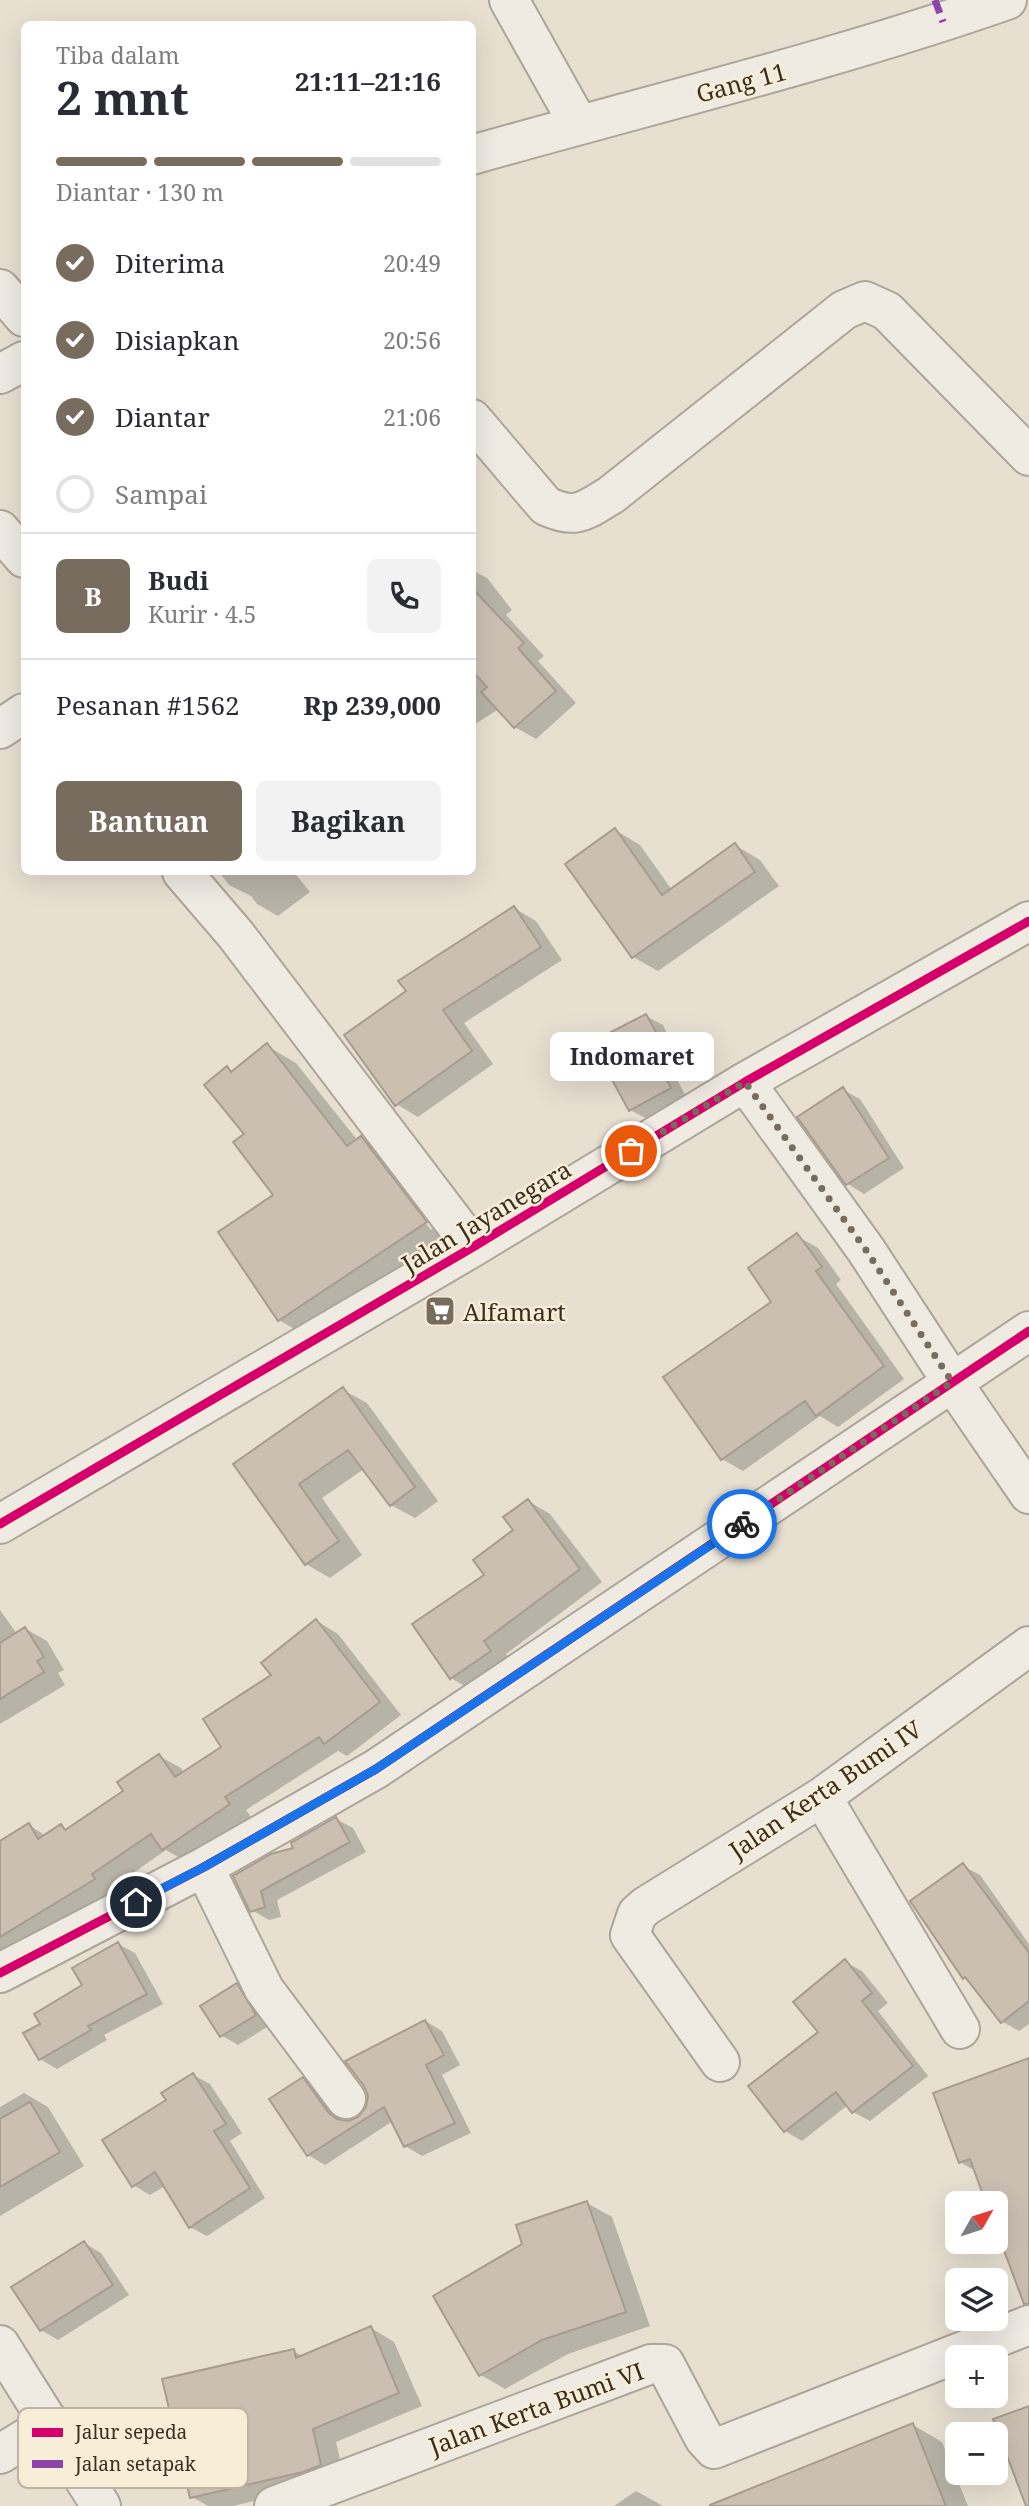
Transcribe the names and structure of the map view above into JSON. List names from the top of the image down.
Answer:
{
  "streets": {
    "street": [
      "Gang 11",
      "Jalan Jayanegara",
      "Jalan Kerta Bumi IV",
      "Jalan Kerta Bumi VI"
    ]
  },
  "places": {
    "other": ["Indomaret"],
    "supermarket": ["Alfamart"]
  },
  "legend": ["Jalur sepeda", "Jalan setapak"],
  "north": "top right",
  "page": {
    "heading": ["2 mnt", "Tiba dalam", "21:11–21:16"],
    "panel": [
      "Budi",
      "Kurir · 4.5",
      "Pesanan #1562",
      "Rp 239,000"
    ],
    "bar": "Diantar · 130 m",
    "list": [
      ["Diterima", "20:49"],
      ["Disiapkan", "20:56"],
      ["Diantar", "21:06"],
      "Sampai"
    ],
    "round": "B",
    "buttons": ["Bantuan", "Bagikan"],
    "bubble": "Indomaret",
    "map_buttons": ["+", "−"]
  }
}
